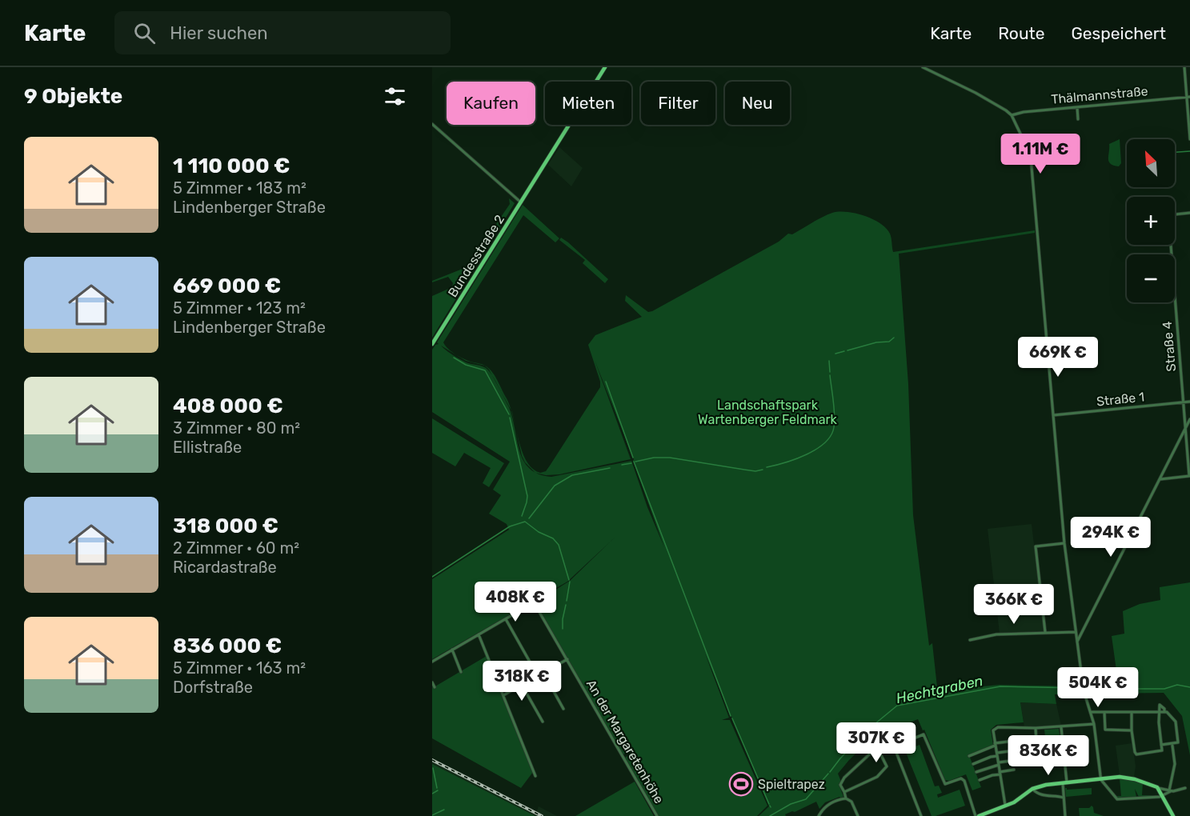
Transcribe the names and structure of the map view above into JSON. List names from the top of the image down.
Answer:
{
  "streets": {
    "main road": ["Bundesstraße 2"],
    "street": [
      "Thälmannstraße",
      "Straße 4",
      "Straße 1",
      "An der Margaretenhöhe"
    ]
  },
  "crossings": [
    ["Straße 4", "Straße 1"]
  ],
  "water": ["Hechtgraben"],
  "parks": ["Landschaftspark Wartenberger Feldmark"],
  "places": {
    "sports": ["Spieltrapez"]
  },
  "north": "top left",
  "page": {
    "header": "Karte",
    "search": "Hier suchen",
    "nav": ["Karte", "Route", "Gespeichert"],
    "heading": "9 Objekte",
    "chip": [
      "Kaufen",
      "Mieten",
      "Filter",
      "Neu"
    ],
    "list": [
      {
        "name": "1 110 000 €",
        "note": "5 Zimmer · 183 m² · Lindenberger Straße"
      },
      {
        "name": "669 000 €",
        "note": "5 Zimmer · 123 m² · Lindenberger Straße"
      },
      {
        "name": "408 000 €",
        "note": "3 Zimmer · 80 m² · Ellistraße"
      },
      {
        "name": "318 000 €",
        "note": "2 Zimmer · 60 m² · Ricardastraße"
      },
      {
        "name": "836 000 €",
        "note": "5 Zimmer · 163 m² · Dorfstraße"
      }
    ],
    "price": [
      "1.11M €",
      "669K €",
      "294K €",
      "408K €",
      "366K €",
      "318K €",
      "504K €",
      "307K €",
      "836K €"
    ],
    "map_buttons": ["+", "−"]
  }
}
